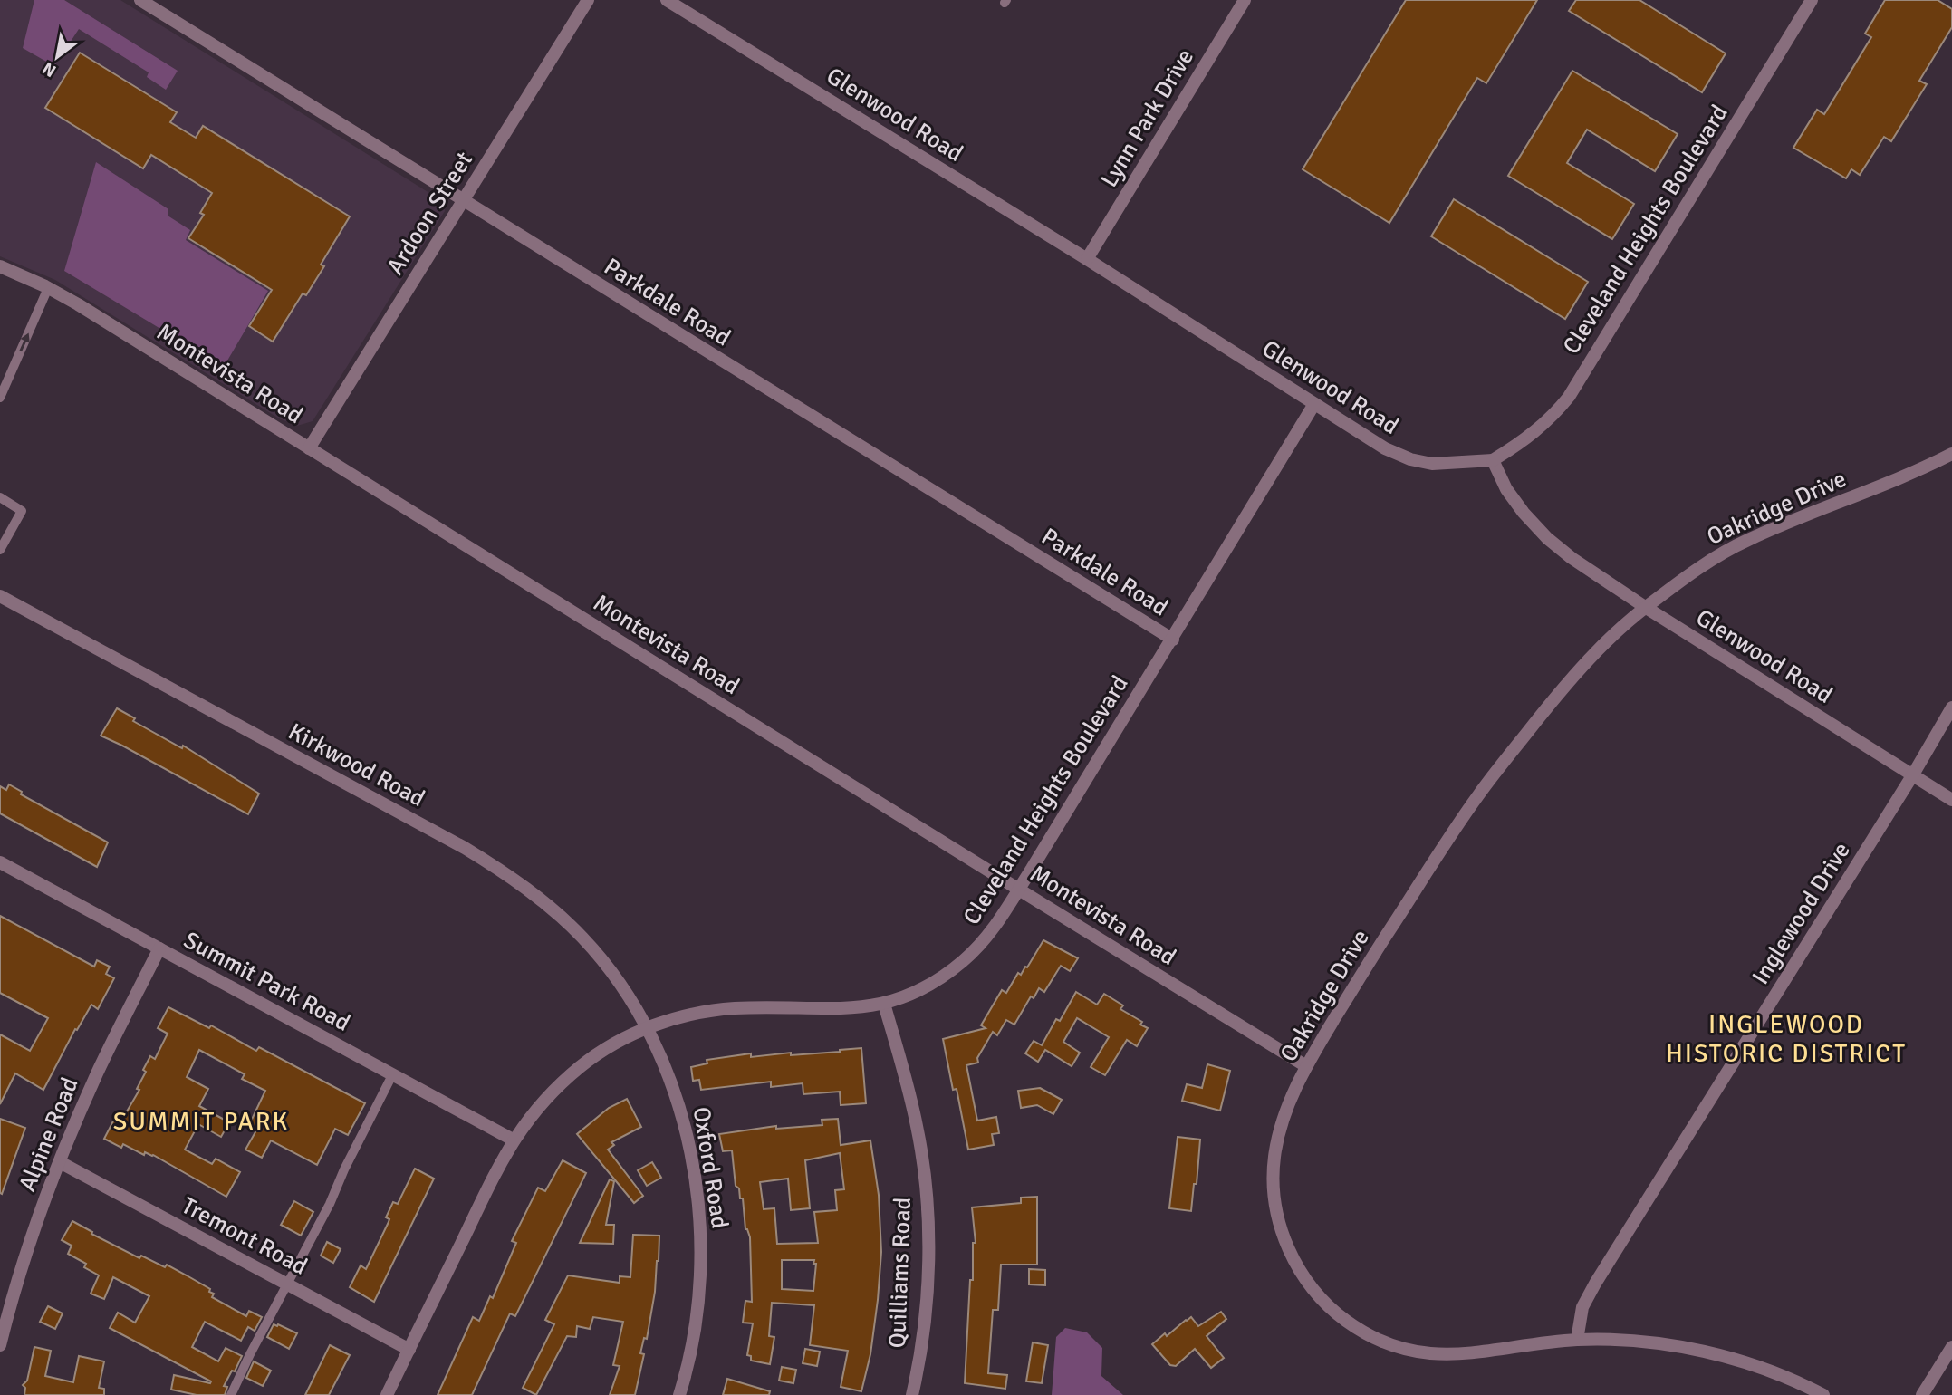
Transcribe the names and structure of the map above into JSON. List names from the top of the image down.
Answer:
{
  "streets": {
    "street": [
      "Glenwood Road",
      "Lynn Park Drive",
      "Ardoon Street",
      "Cleveland Heights Boulevard",
      "Parkdale Road",
      "Montevista Road",
      "Oakridge Drive",
      "Kirkwood Road",
      "Inglewood Drive",
      "Summit Park Road",
      "Alpine Road",
      "Oxford Road",
      "Tremont Road",
      "Quilliams Road"
    ]
  },
  "crossings": [
    ["Glenwood Road", "Lynn Park Drive"],
    ["Glenwood Road", "Cleveland Heights Boulevard"],
    ["Glenwood Road", "Oakridge Drive"],
    ["Glenwood Road", "Inglewood Drive"],
    ["Ardoon Street", "Parkdale Road"],
    ["Ardoon Street", "Montevista Road"],
    ["Cleveland Heights Boulevard", "Parkdale Road"],
    ["Cleveland Heights Boulevard", "Montevista Road"],
    ["Cleveland Heights Boulevard", "Kirkwood Road"],
    ["Cleveland Heights Boulevard", "Summit Park Road"],
    ["Cleveland Heights Boulevard", "Oxford Road"],
    ["Cleveland Heights Boulevard", "Tremont Road"],
    ["Cleveland Heights Boulevard", "Quilliams Road"],
    ["Montevista Road", "Oakridge Drive"],
    ["Oakridge Drive", "Inglewood Drive"],
    ["Kirkwood Road", "Oxford Road"],
    ["Summit Park Road", "Alpine Road"],
    ["Alpine Road", "Tremont Road"]
  ],
  "districts": ["INGLEWOOD HISTORIC DISTRICT", "SUMMIT PARK"],
  "north": "bottom left"
}
